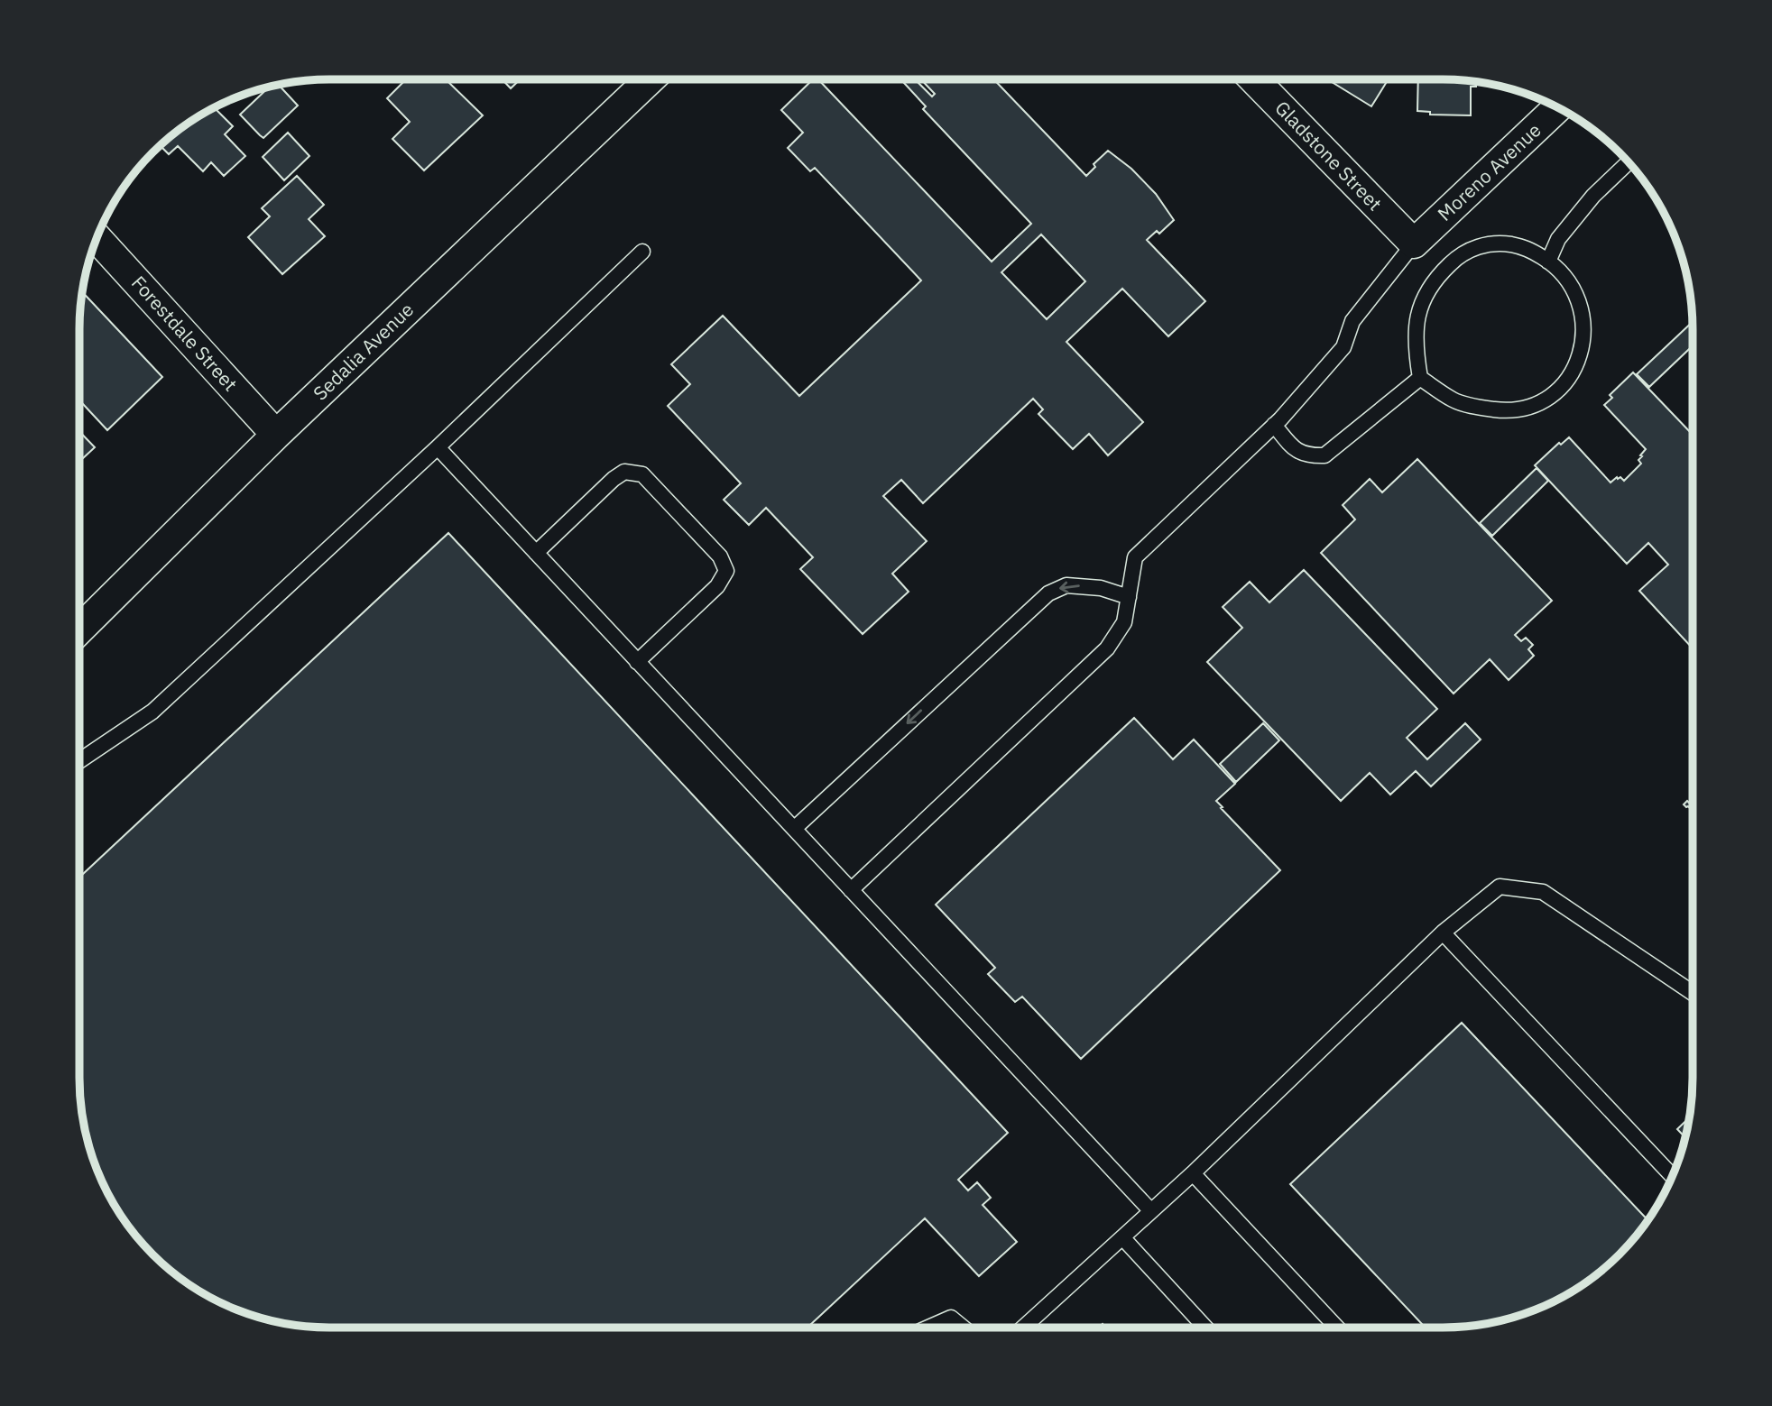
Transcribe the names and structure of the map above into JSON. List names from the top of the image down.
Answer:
{
  "streets": {
    "street": [
      "Gladstone Street",
      "Moreno Avenue",
      "Forestdale Street",
      "Sedalia Avenue"
    ]
  },
  "crossings": [
    ["Gladstone Street", "Moreno Avenue"],
    ["Forestdale Street", "Sedalia Avenue"]
  ]
}
